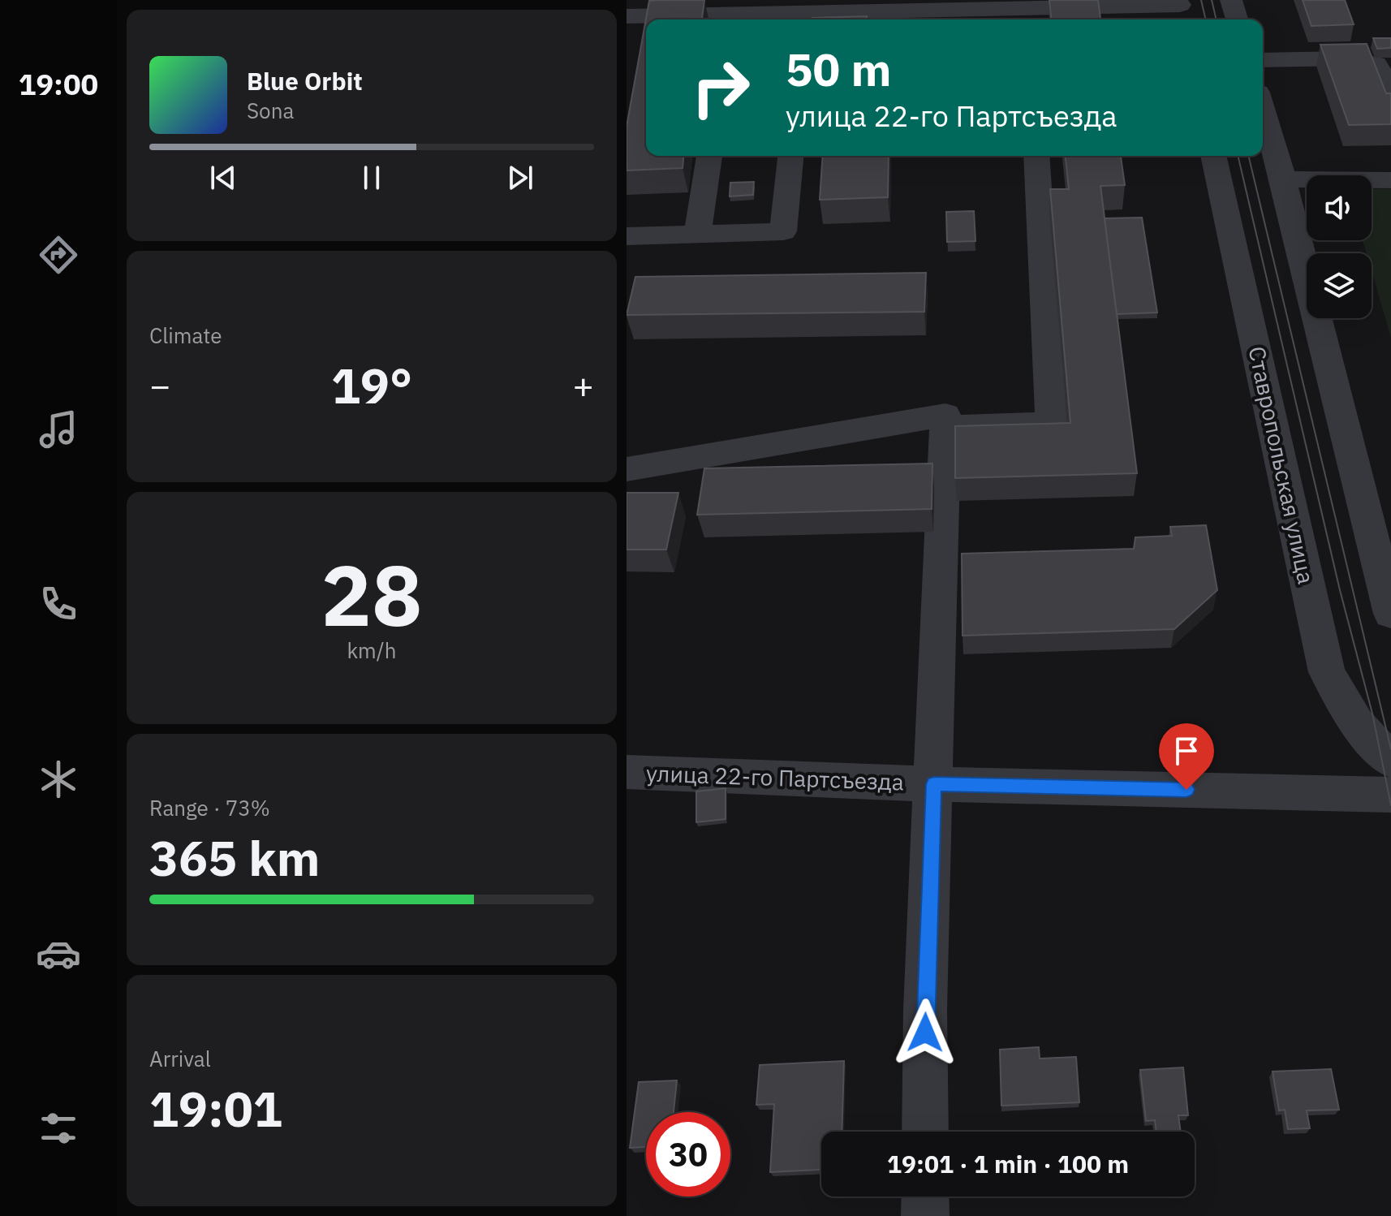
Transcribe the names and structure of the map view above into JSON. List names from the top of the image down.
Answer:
{
  "streets": {
    "street": ["Ставропольская улица", "улица 22-го Партсъезда"]
  },
  "page": {
    "tabs": "19:00",
    "turn": ["50 m", "улица 22-го Партсъезда"],
    "song": ["Blue Orbit", "Sona"],
    "tile": [
      "Climate",
      ["28", "km/h"],
      ["Range · 73%", "365 km"],
      ["Arrival", "19:01"]
    ],
    "heat": ["−", "19°", "+"],
    "limit": "30",
    "trip": "19:01 · 1 min · 100 m"
  }
}
